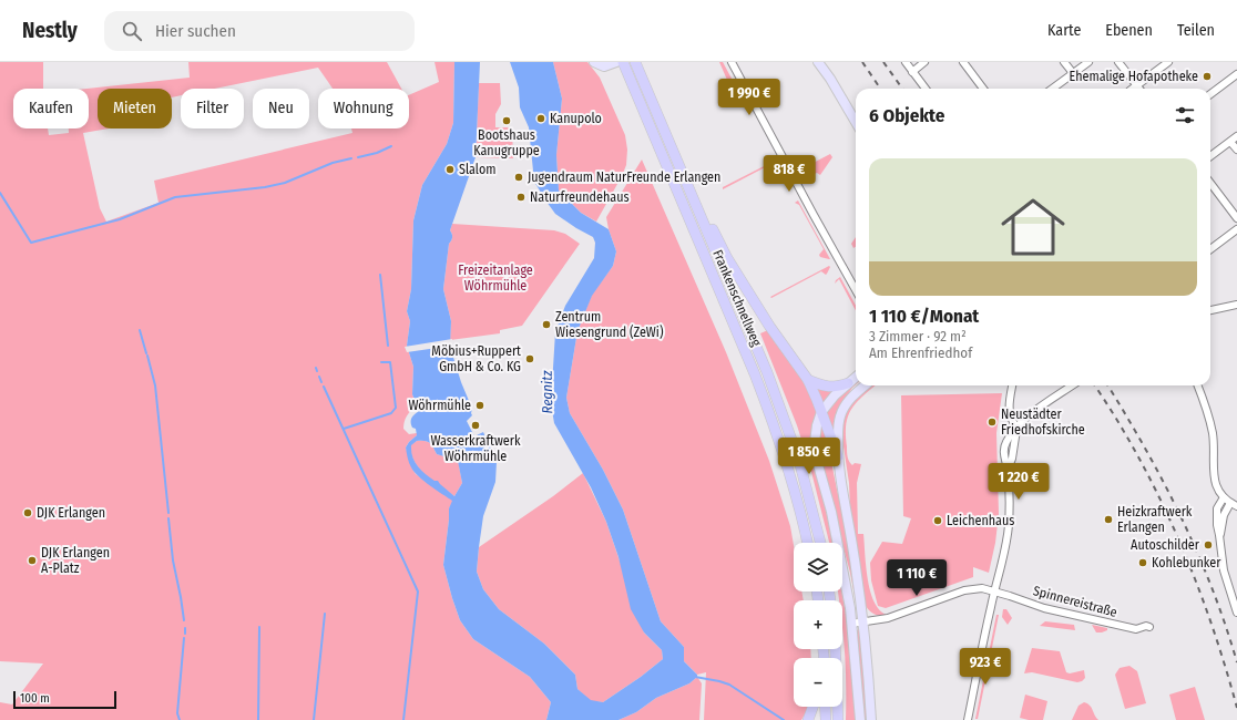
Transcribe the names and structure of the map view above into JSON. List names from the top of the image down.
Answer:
{
  "streets": {
    "highway": ["Frankenschnellweg"],
    "street": ["Spinnereistraße"]
  },
  "water": ["Regnitz"],
  "parks": ["Freizeitanlage Wöhrmühle"],
  "places": [
    "Ehemalige Hofapotheke",
    "Kanupolo",
    "Bootshaus Kanugruppe",
    "Slalom",
    "Jugendraum NaturFreunde Erlangen",
    "Naturfreundehaus",
    "Zentrum Wiesengrund (ZeWi)",
    "Möbius+Ruppert GmbH & Co. KG",
    "Wöhrmühle",
    "Neustädter Friedhofskirche",
    "Wasserkraftwerk Wöhrmühle",
    "DJK Erlangen",
    "Heizkraftwerk Erlangen",
    "Leichenhaus",
    "Autoschilder",
    "DJK Erlangen A-Platz",
    "Kohlebunker"
  ],
  "scale_bar": "100 m",
  "page": {
    "header": "Nestly",
    "search": "Hier suchen",
    "nav": ["Karte", "Ebenen", "Teilen"],
    "price": [
      "1 990 €",
      "818 €",
      "1 850 €",
      "1 220 €",
      "1 110 €",
      "923 €"
    ],
    "chip": [
      "Kaufen",
      "Mieten",
      "Filter",
      "Neu",
      "Wohnung"
    ],
    "heading": "6 Objekte",
    "list": [
      {
        "name": "1 110 €/Monat",
        "note": "3 Zimmer · 92 m² · Am Ehrenfriedhof"
      }
    ],
    "map_buttons": ["+", "−"],
    "scale": "100 m"
  }
}
